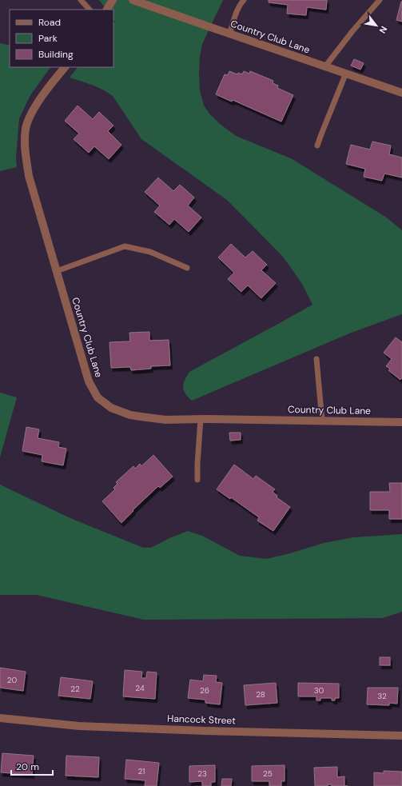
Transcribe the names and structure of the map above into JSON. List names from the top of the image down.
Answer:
{
  "streets": {
    "street": ["Country Club Lane", "Hancock Street"]
  },
  "house_numbers": [
    "20",
    "24",
    "22",
    "26",
    "30",
    "28",
    "32",
    "21",
    "23",
    "25"
  ],
  "legend": ["Road", "Park", "Building"],
  "scale_bar": "20 m",
  "north": "bottom right"
}
